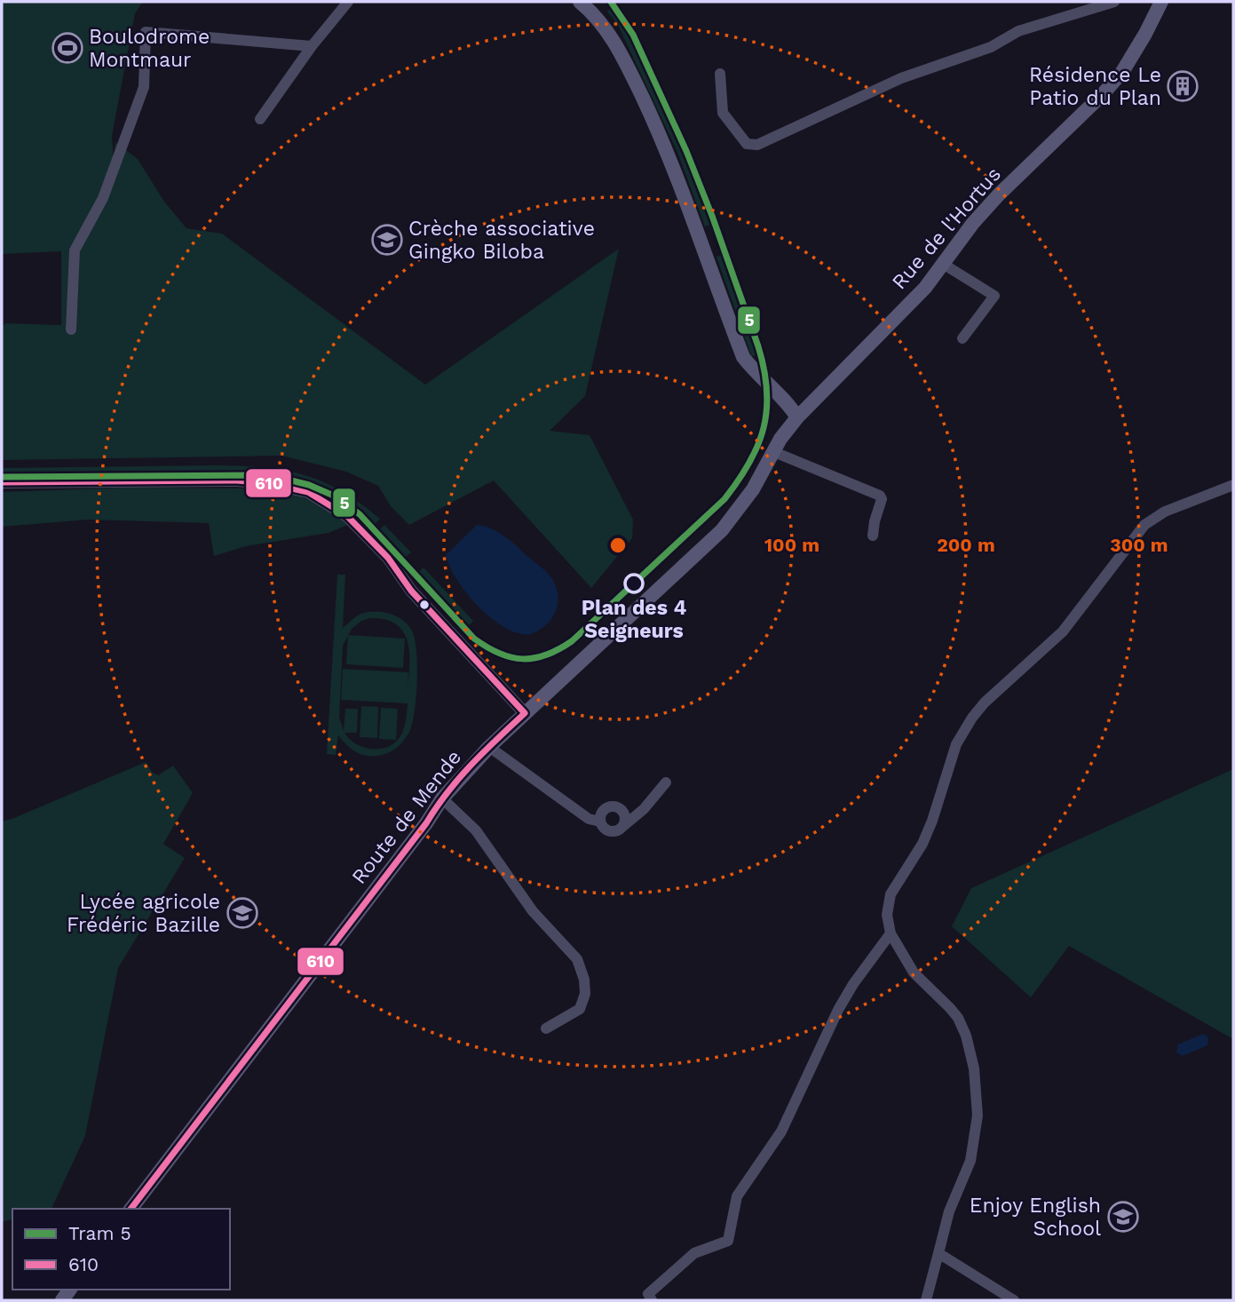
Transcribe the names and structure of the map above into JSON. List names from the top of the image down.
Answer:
{
  "streets": {
    "main road": ["Rue de l'Hortus", "Route de Mende"]
  },
  "crossings": [
    ["Rue de l'Hortus", "Route de Mende"]
  ],
  "places": {
    "sports": ["Boulodrome Montmaur"],
    "building": ["Résidence Le Patio du Plan"],
    "school or university": ["Crèche associative Gingko Biloba", "Lycée agricole Frédéric Bazille", "Enjoy English School"],
    "other": ["Plan des 4 Seigneurs"]
  },
  "lines": ["tram line 5", "transit line 610"],
  "legend": ["Tram 5", "610"],
  "rings": ["100 m", "200 m", "300 m"]
}
